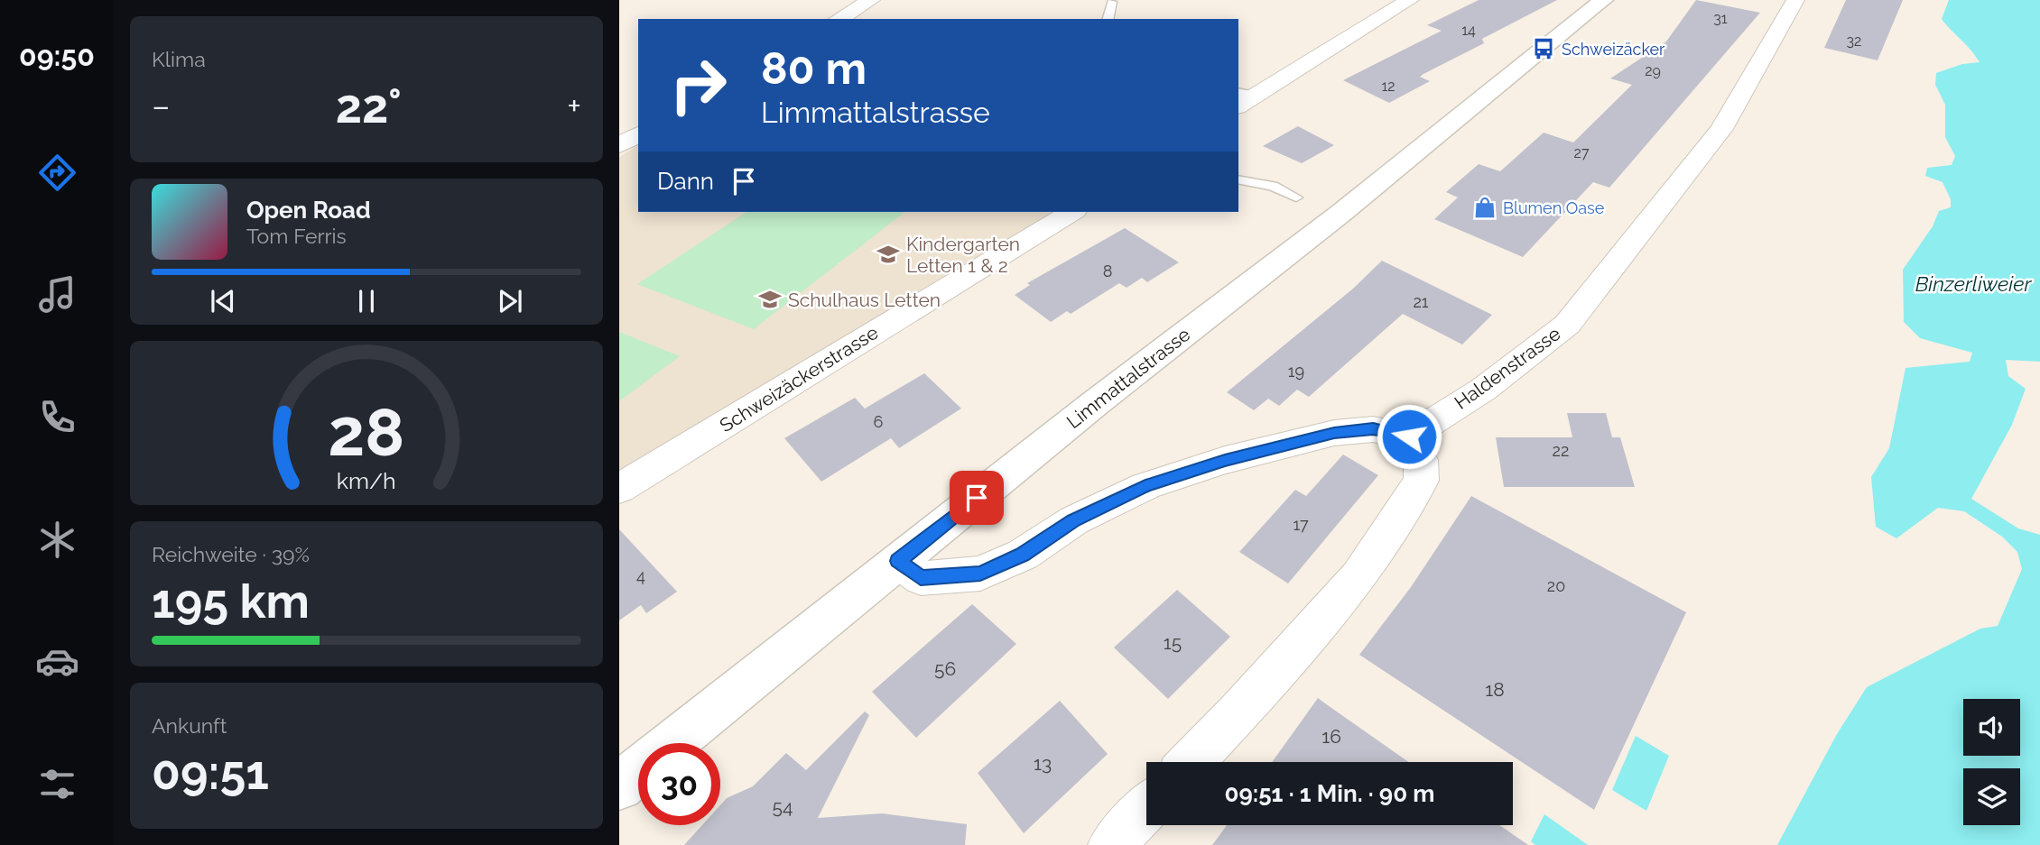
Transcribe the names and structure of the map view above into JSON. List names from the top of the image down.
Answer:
{
  "streets": {
    "main road": ["Limmattalstrasse"],
    "street": ["Haldenstrasse", "Schweizäckerstrasse"]
  },
  "water": ["Binzerliweier"],
  "places": {
    "bus stop": ["Schweizäcker"],
    "shop": ["Blumen Oase"],
    "school or university": ["Kindergarten Letten 1 & 2", "Schulhaus Letten"]
  },
  "house_numbers": [
    "31",
    "14",
    "32",
    "29",
    "12",
    "27",
    "8",
    "21",
    "19",
    "6",
    "22",
    "17",
    "4",
    "20",
    "15",
    "56",
    "18",
    "16",
    "13",
    "54"
  ],
  "page": {
    "tabs": "09:50",
    "tile": [
      "Klima",
      ["Reichweite · 39%", "195 km"],
      ["Ankunft", "09:51"]
    ],
    "turn": ["80 m", "Limmattalstrasse"],
    "heat": ["−", "22°", "+"],
    "then": "Dann",
    "song": ["Open Road", "Tom Ferris"],
    "limit": "30",
    "trip": "09:51 · 1 Min. · 90 m",
    "gauge": ["28", "km/h"]
  }
}
